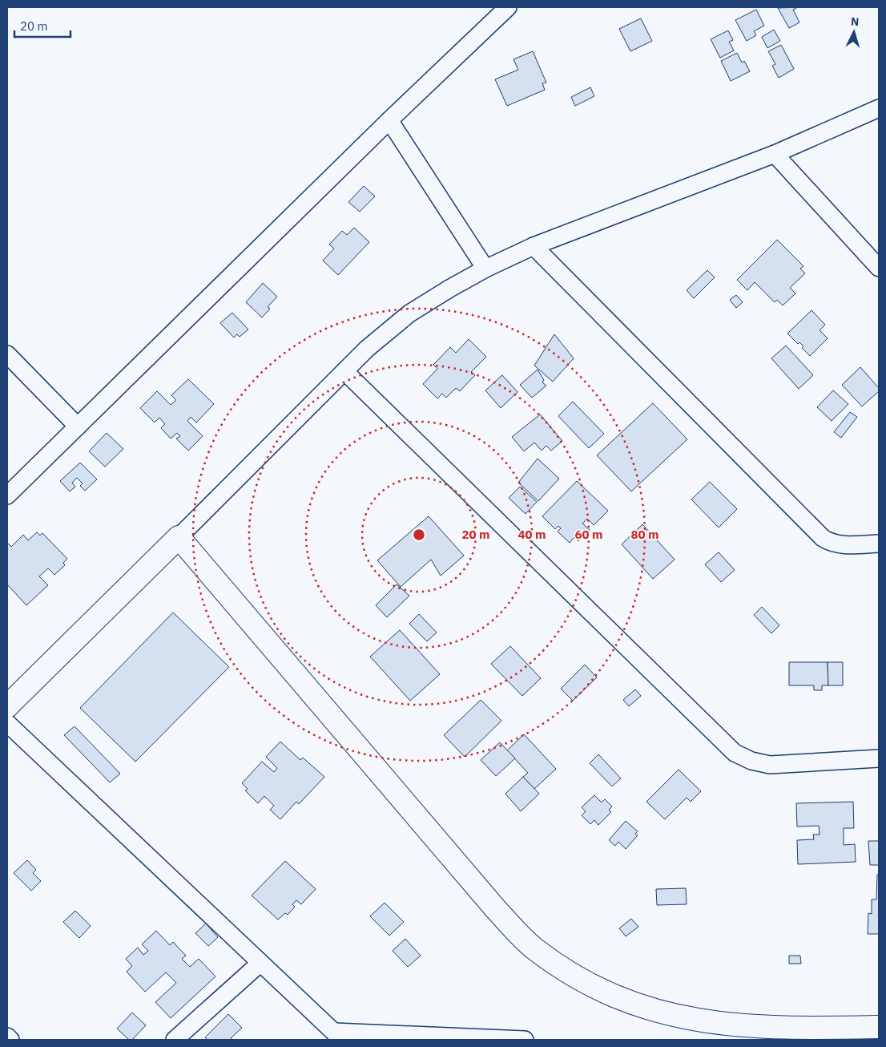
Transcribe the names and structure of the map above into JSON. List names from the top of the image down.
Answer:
{
  "scale_bar": "20 m",
  "north": "top",
  "rings": [
    "20 m",
    "40 m",
    "60 m",
    "80 m"
  ]
}
